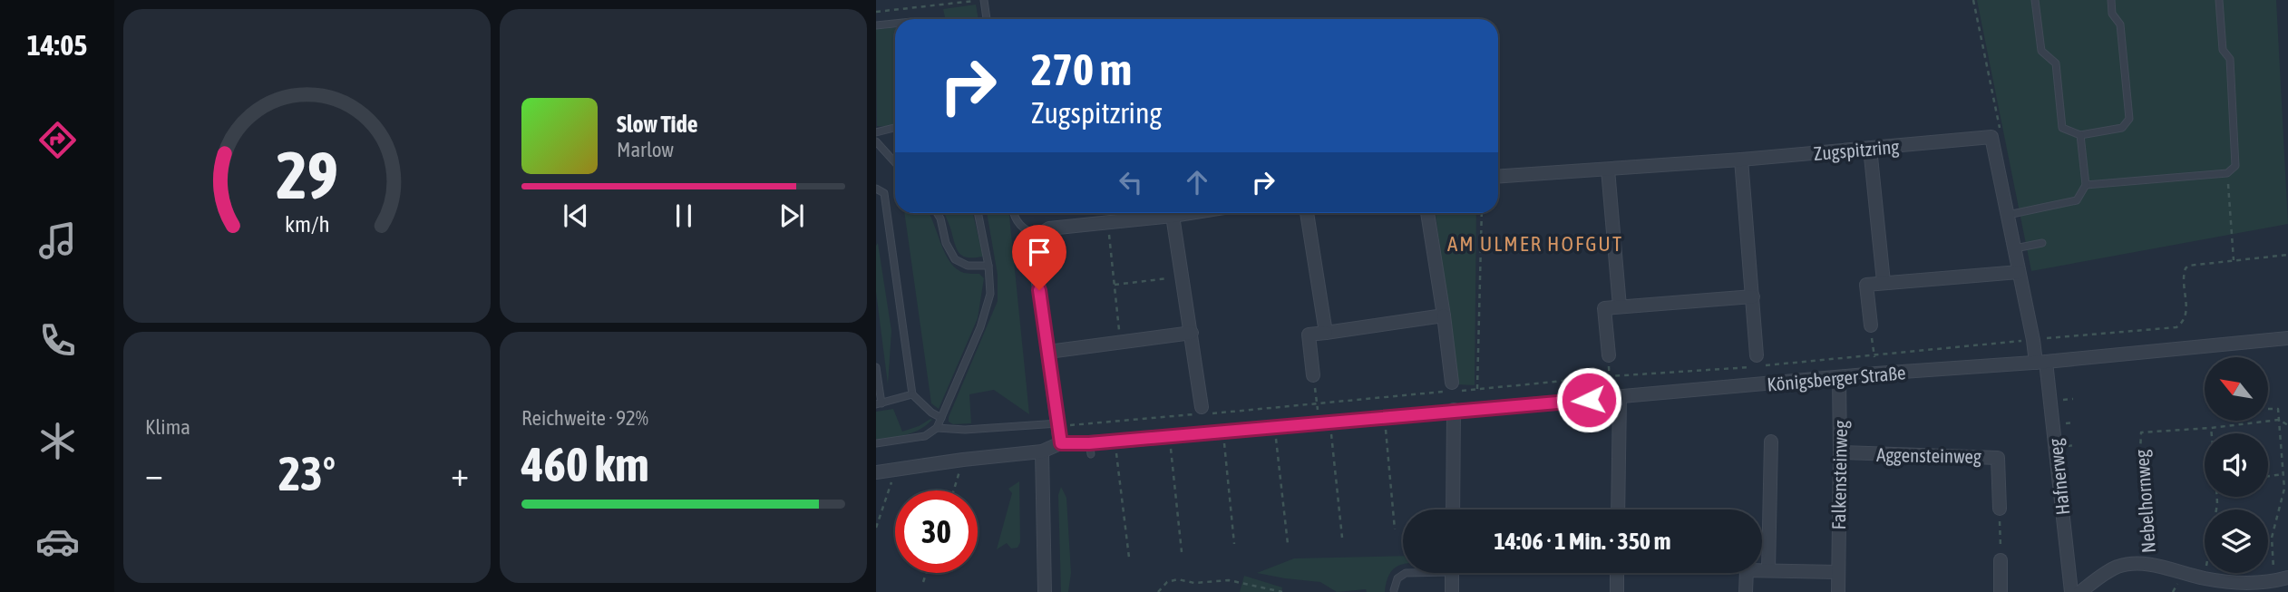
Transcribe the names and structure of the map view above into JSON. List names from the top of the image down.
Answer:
{
  "streets": {
    "street": [
      "Zugspitzring",
      "Königsberger Straße",
      "Aggensteinweg",
      "Falkensteinweg",
      "Hafnerweg",
      "Nebelhornweg"
    ]
  },
  "crossings": [
    ["Königsberger Straße", "Falkensteinweg"],
    ["Königsberger Straße", "Hafnerweg"],
    ["Aggensteinweg", "Falkensteinweg"]
  ],
  "districts": ["AM ULMER HOFGUT"],
  "north": "top left",
  "page": {
    "tabs": "14:05",
    "turn": ["270 m", "Zugspitzring"],
    "song": ["Slow Tide", "Marlow"],
    "tile": [
      "Klima",
      ["Reichweite · 92%", "460 km"]
    ],
    "heat": ["−", "23°", "+"],
    "limit": "30",
    "trip": "14:06 · 1 Min. · 350 m",
    "gauge": ["29", "km/h"]
  }
}
